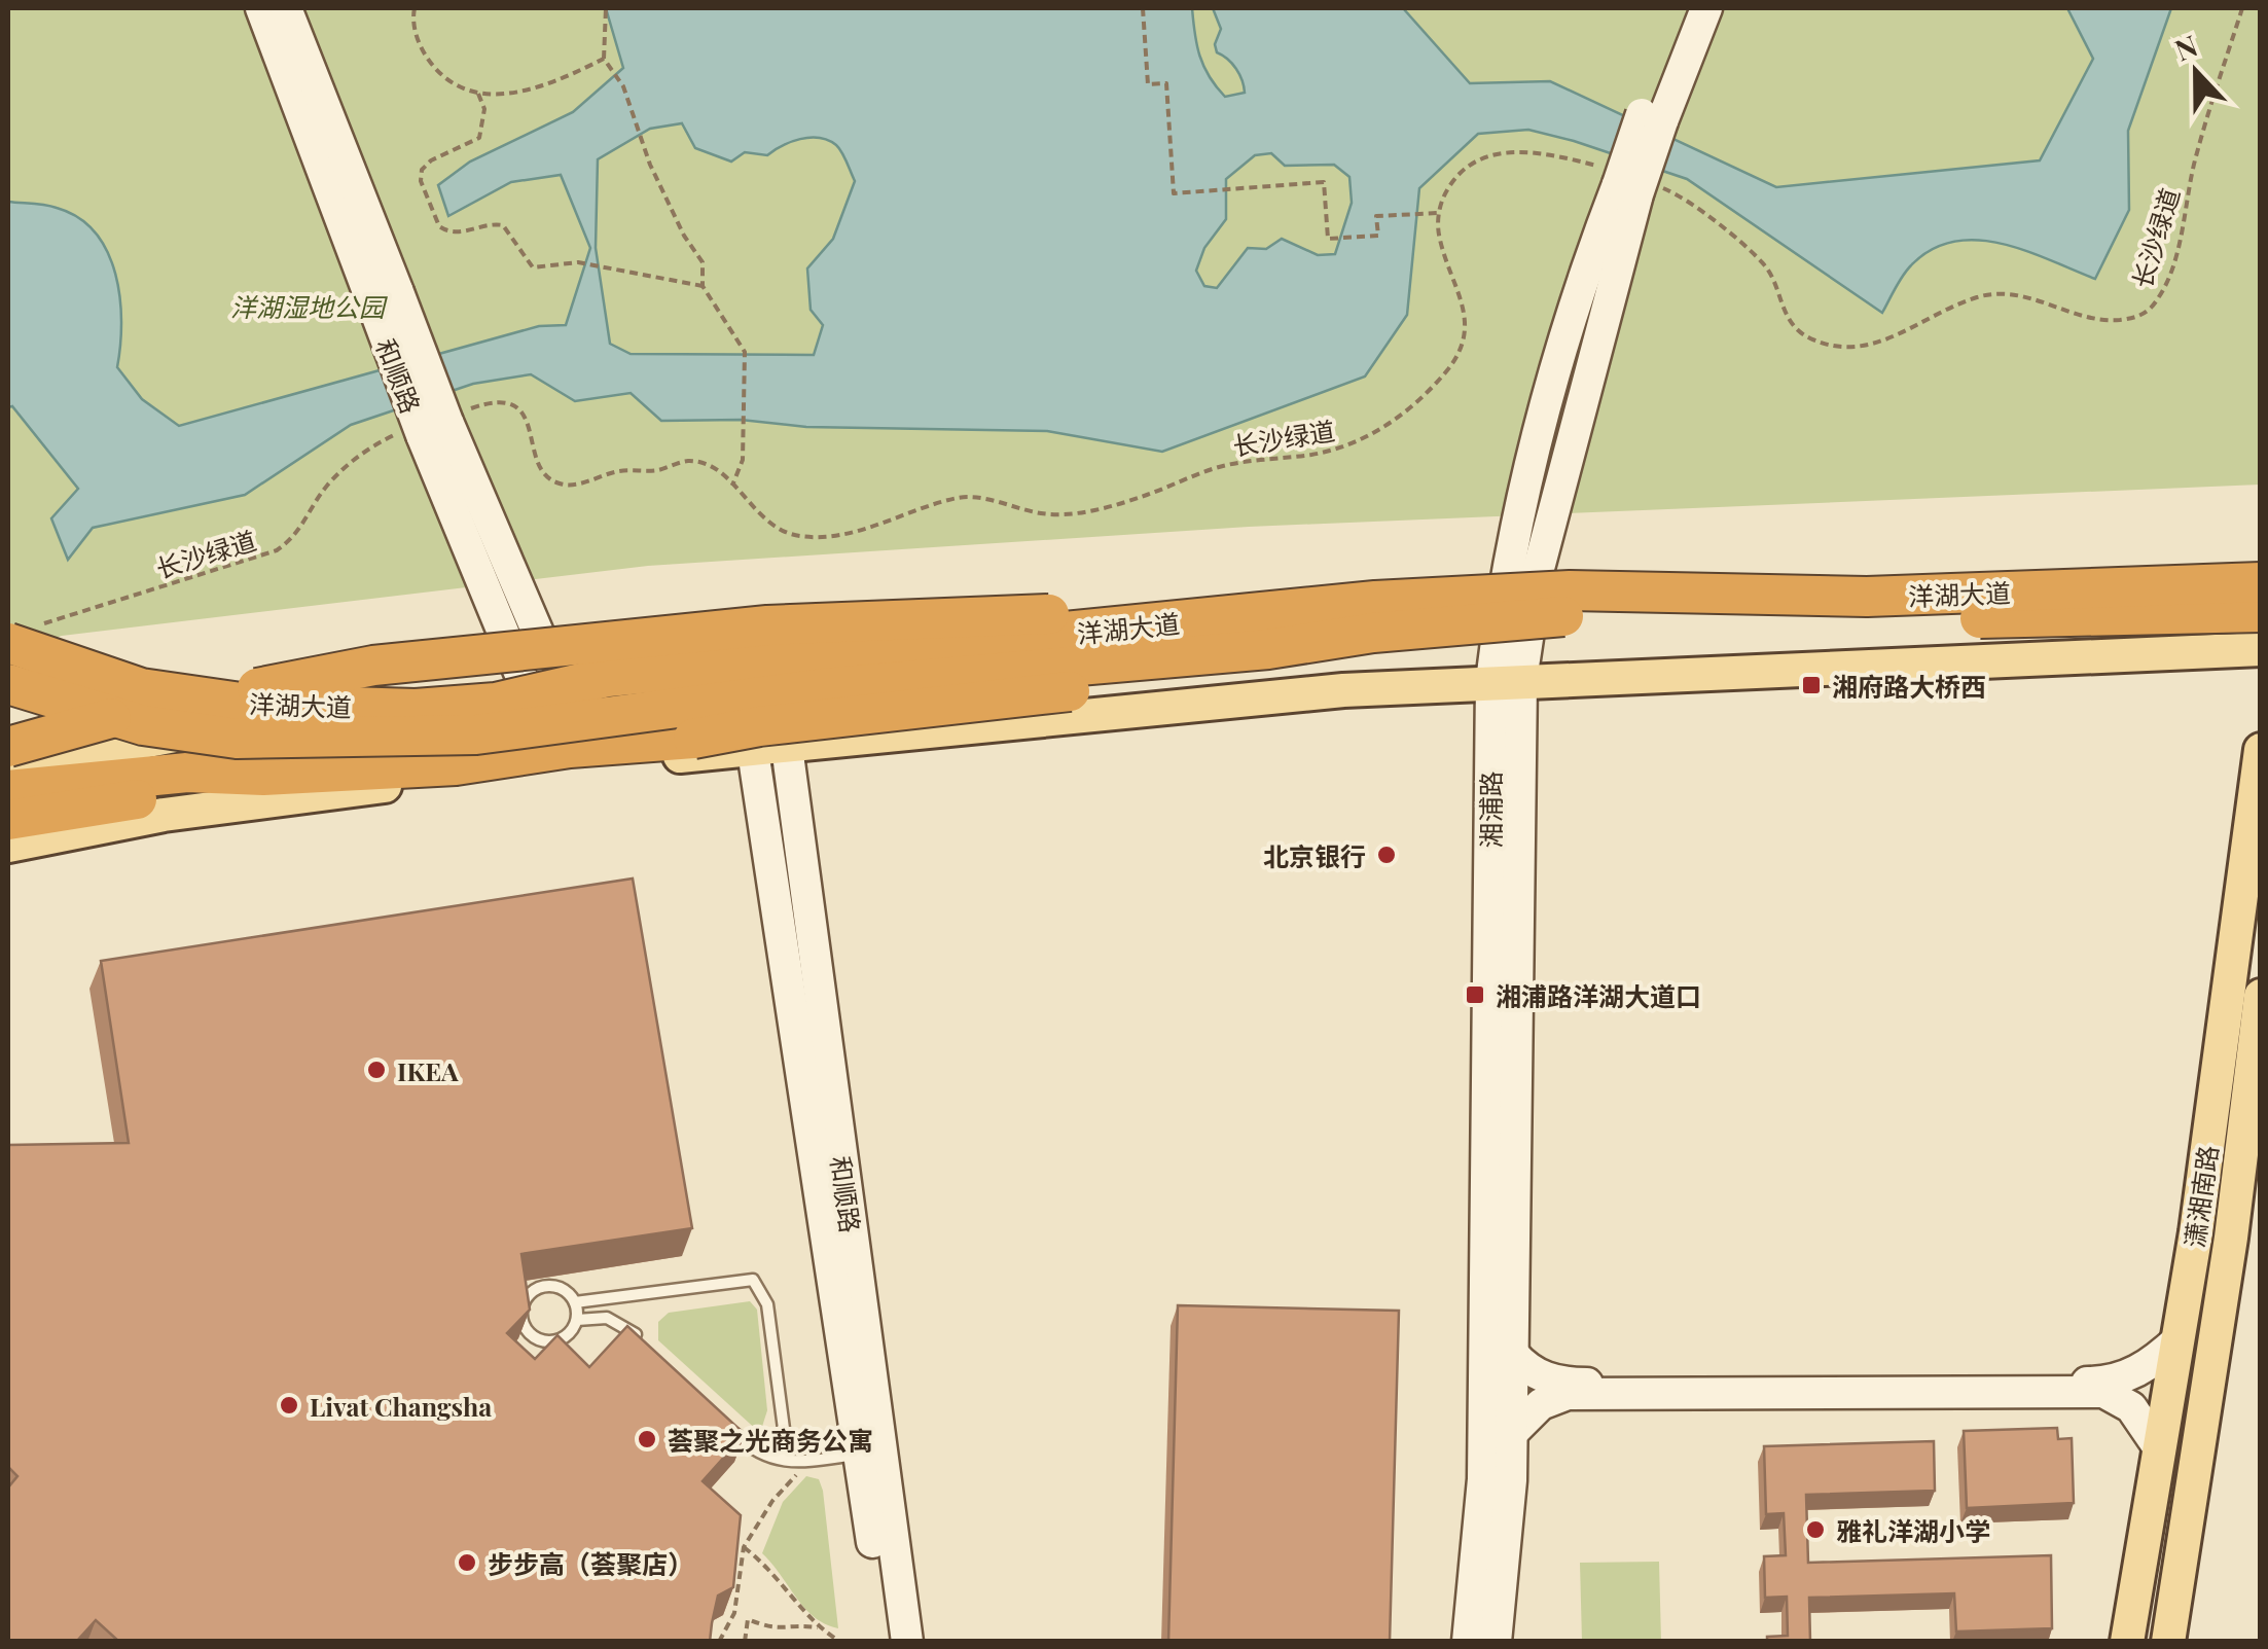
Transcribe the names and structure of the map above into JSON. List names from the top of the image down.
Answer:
{
  "streets": {
    "highway": ["洋湖大道"],
    "main road": ["和顺路", "湘浦路", "潇湘南路"],
    "path": ["长沙绿道"]
  },
  "crossings": [
    ["长沙绿道", "和顺路"],
    ["长沙绿道", "洋湖大道"],
    ["长沙绿道", "湘浦路"]
  ],
  "parks": ["洋湖湿地公园"],
  "places": {
    "transit": ["湘府路大桥西", "湘浦路洋湖大道口"],
    "other": [
      "北京银行",
      "IKEA",
      "Livat Changsha",
      "荟聚之光商务公寓",
      "雅礼洋湖小学",
      "步步高（荟聚店）"
    ]
  },
  "north": "top"
}
